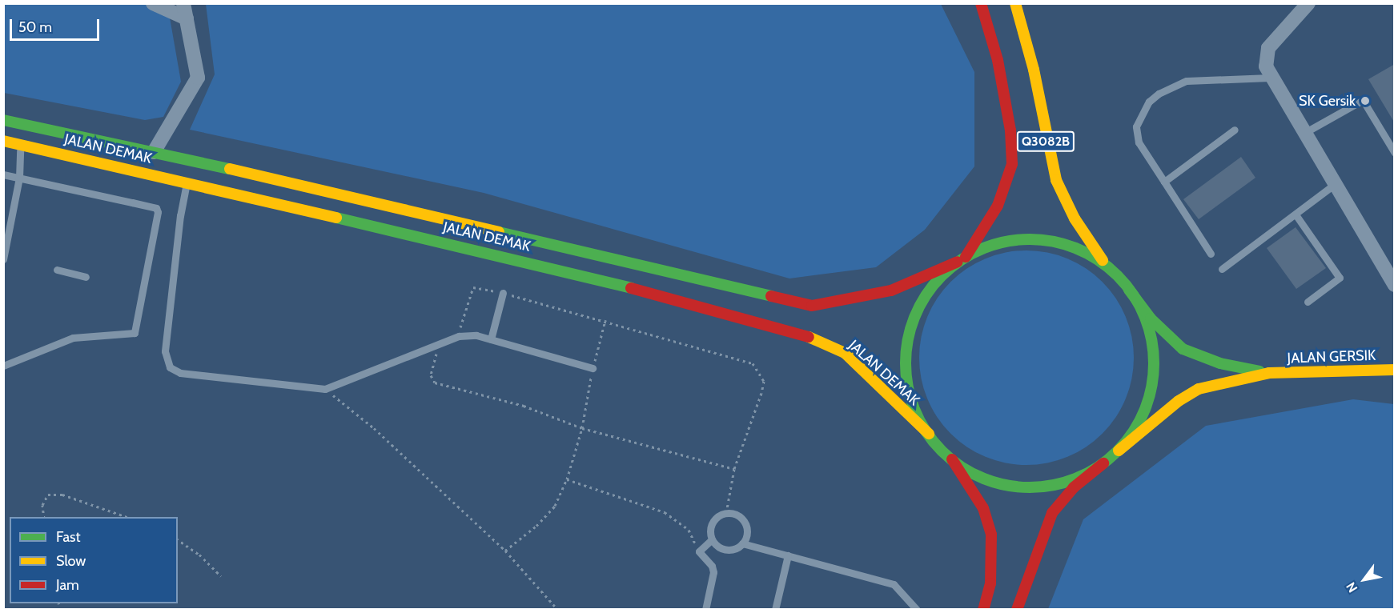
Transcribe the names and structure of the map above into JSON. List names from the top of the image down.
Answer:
{
  "streets": {
    "main road": ["Q3082B", "JALAN DEMAK", "JALAN GERSIK"]
  },
  "crossings": [
    ["Q3082B", "JALAN DEMAK"]
  ],
  "places": ["SK Gersik"],
  "legend": ["Fast", "Slow", "Jam"],
  "scale_bar": "50 m",
  "north": "bottom left"
}
